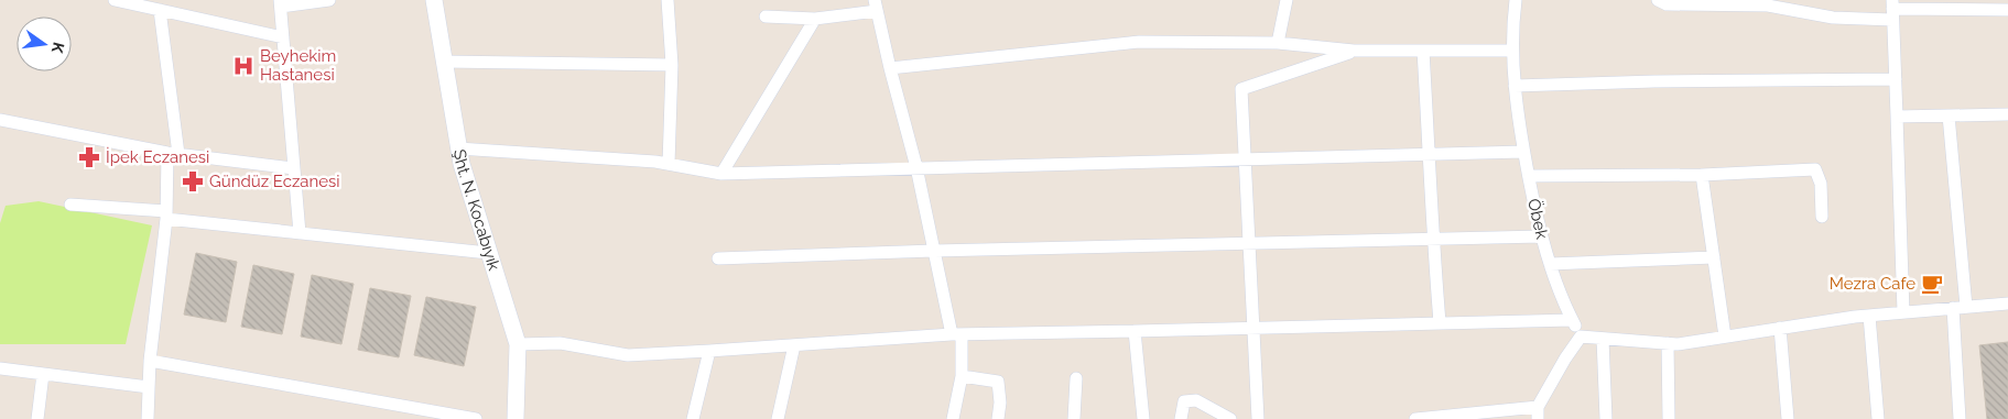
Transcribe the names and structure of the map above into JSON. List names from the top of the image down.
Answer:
{
  "streets": {
    "street": ["Şht. N. Kocabıyık", "Öbek"]
  },
  "places": {
    "hospital": ["Beyhekim Hastanesi"],
    "pharmacy": ["İpek Eczanesi", "Gündüz Eczanesi"],
    "cafe": ["Mezra Cafe"]
  },
  "north": "right"
}
